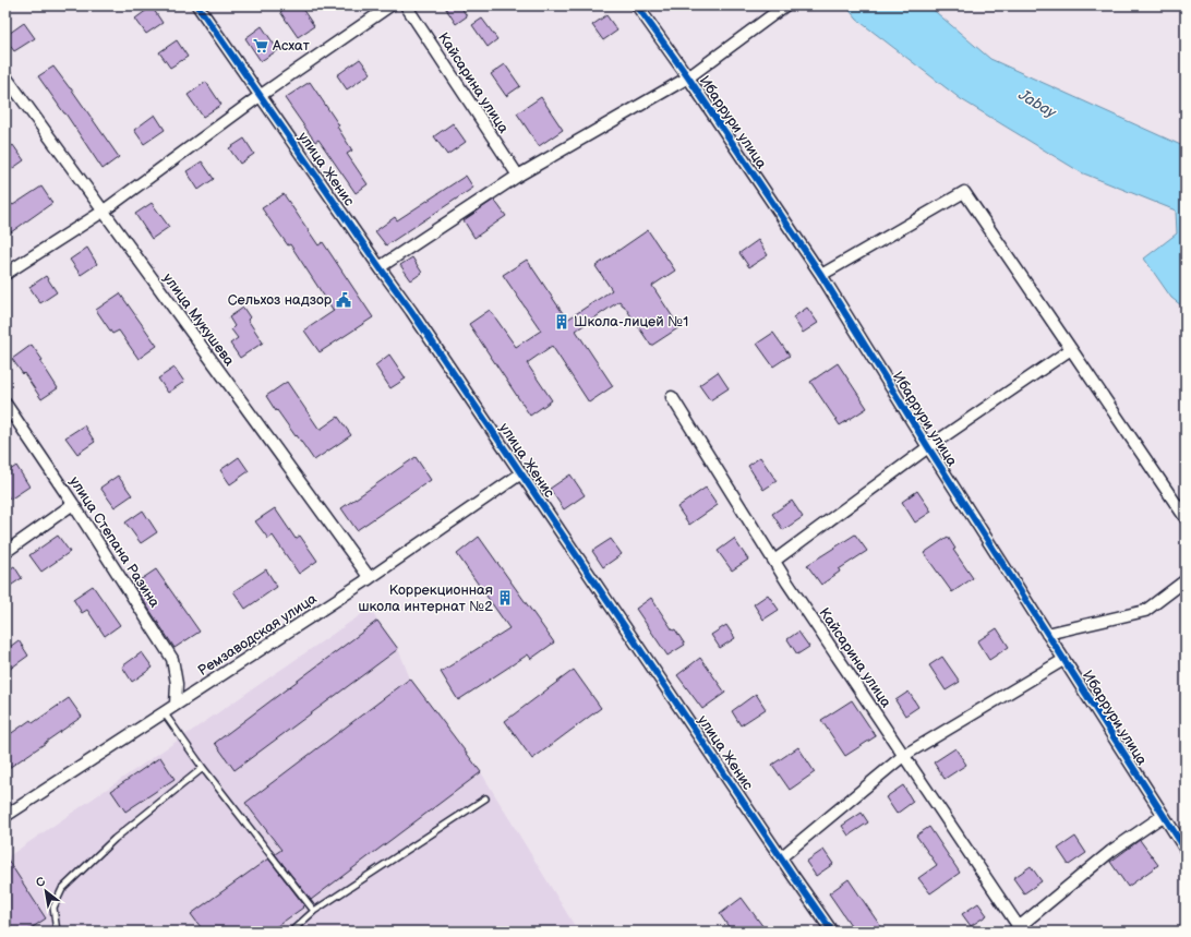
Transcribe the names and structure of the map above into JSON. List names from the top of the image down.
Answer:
{
  "streets": {
    "street": [
      "Кайсарина улица",
      "Ибаррури улица",
      "улица Женис",
      "улица Мукушева",
      "улица Степана Разина",
      "Ремзаводская улица"
    ]
  },
  "crossings": [
    ["улица Женис", "Ремзаводская улица"],
    ["улица Мукушева", "Ремзаводская улица"],
    ["улица Степана Разина", "Ремзаводская улица"]
  ],
  "water": ["Jabay"],
  "places": {
    "supermarket": ["Асхат"],
    "public building": ["Сельхоз надзор"],
    "building": ["Школа-лицей №1", "Коррекционная школа интернат №2"]
  },
  "north": "top left"
}
